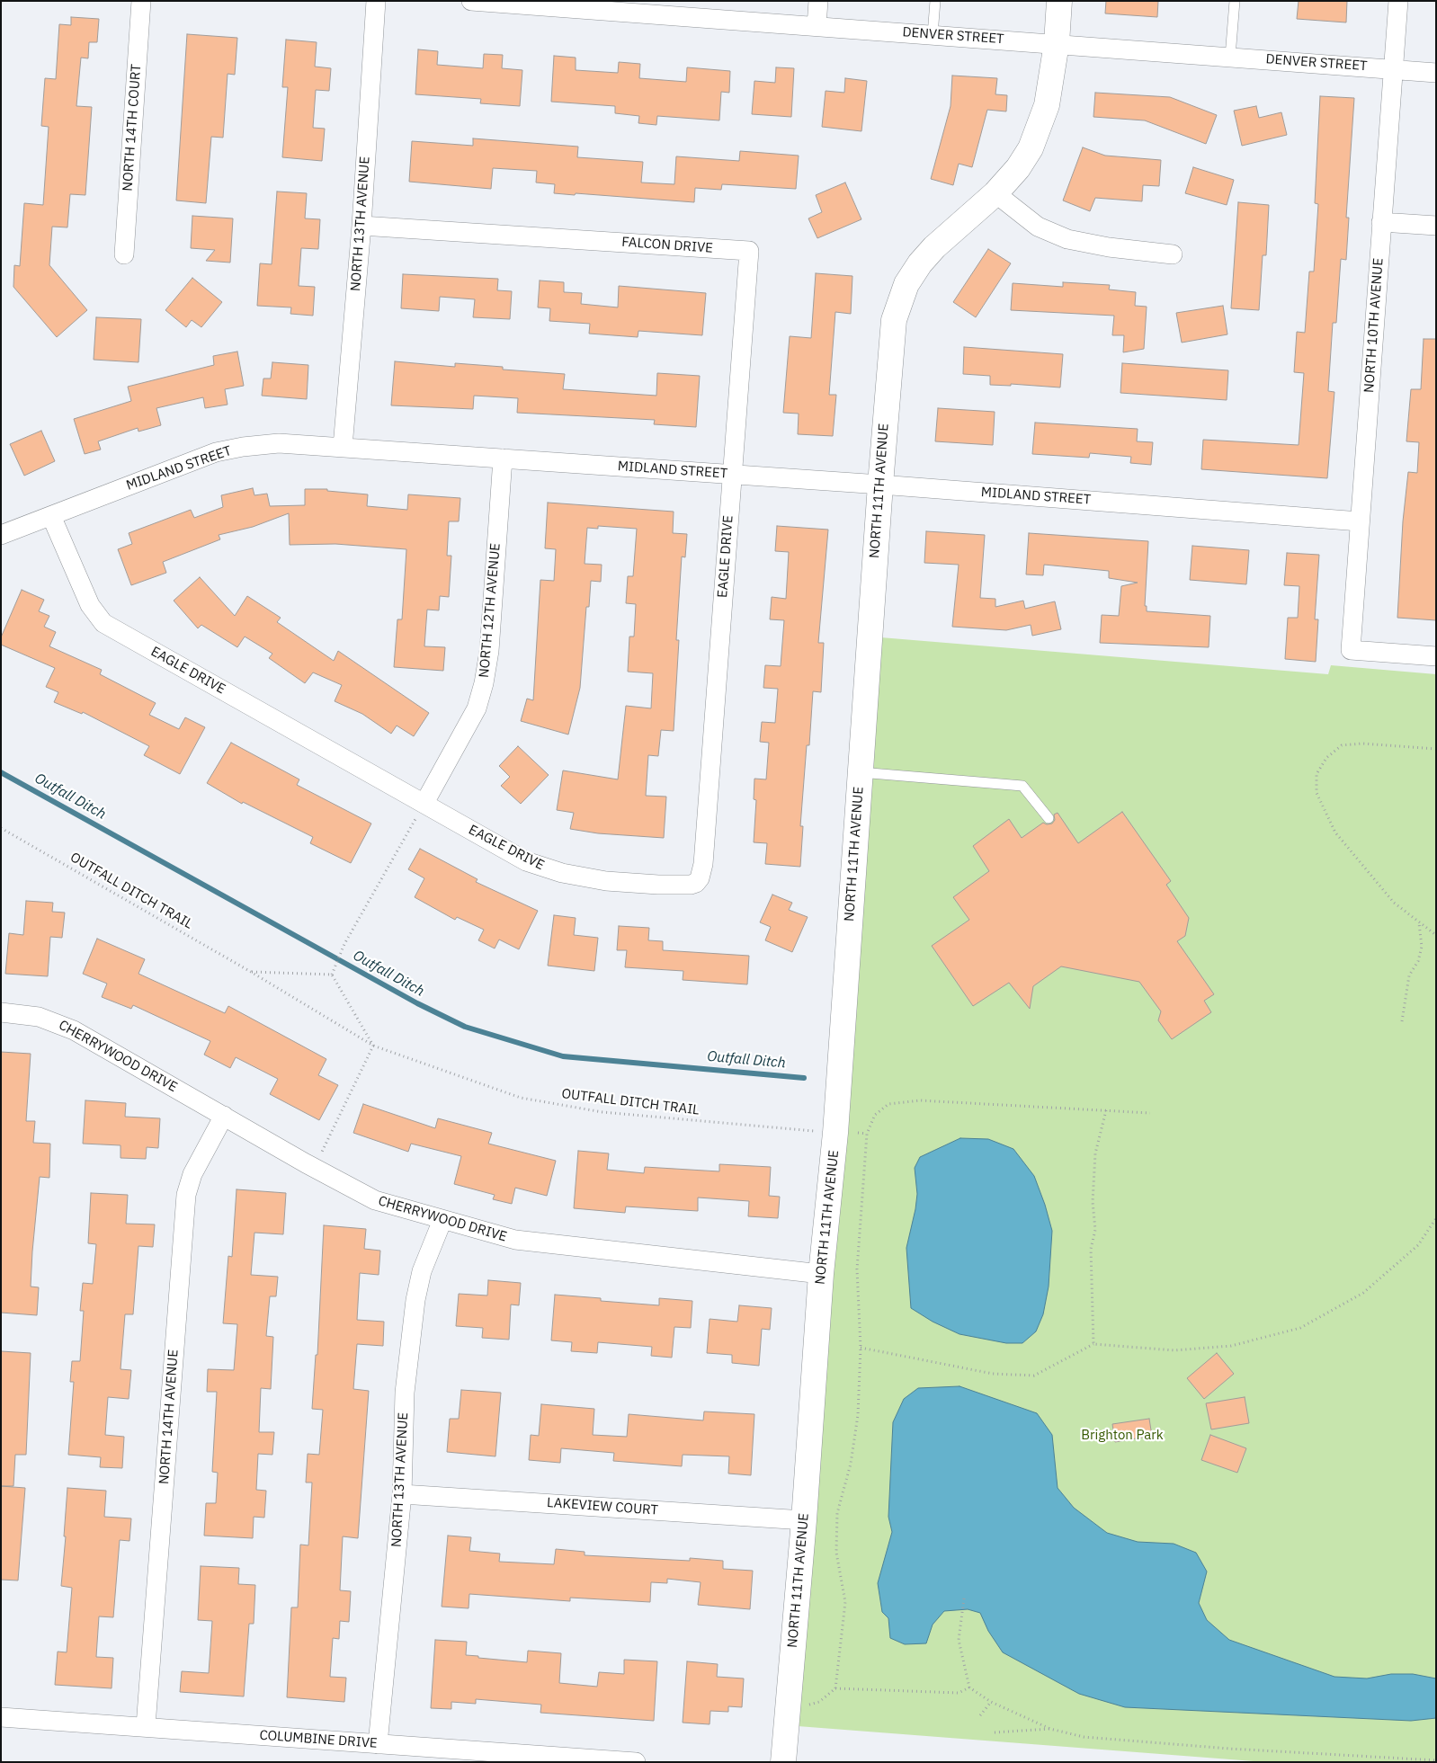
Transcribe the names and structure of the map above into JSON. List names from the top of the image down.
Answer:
{
  "streets": {
    "street": [
      "DENVER STREET",
      "NORTH 14TH COURT",
      "NORTH 13TH AVENUE",
      "FALCON DRIVE",
      "NORTH 10TH AVENUE",
      "MIDLAND STREET",
      "NORTH 11TH AVENUE",
      "EAGLE DRIVE",
      "NORTH 12TH AVENUE",
      "CHERRYWOOD DRIVE",
      "NORTH 14TH AVENUE",
      "LAKEVIEW COURT",
      "COLUMBINE DRIVE"
    ],
    "path": ["OUTFALL DITCH TRAIL"]
  },
  "crossings": [
    ["DENVER STREET", "NORTH 10TH AVENUE"],
    ["DENVER STREET", "NORTH 11TH AVENUE"],
    ["NORTH 13TH AVENUE", "FALCON DRIVE"],
    ["NORTH 13TH AVENUE", "MIDLAND STREET"],
    ["NORTH 13TH AVENUE", "CHERRYWOOD DRIVE"],
    ["NORTH 13TH AVENUE", "LAKEVIEW COURT"],
    ["NORTH 13TH AVENUE", "COLUMBINE DRIVE"],
    ["FALCON DRIVE", "MIDLAND STREET"],
    ["FALCON DRIVE", "EAGLE DRIVE"],
    ["NORTH 10TH AVENUE", "MIDLAND STREET"],
    ["MIDLAND STREET", "NORTH 11TH AVENUE"],
    ["MIDLAND STREET", "EAGLE DRIVE"],
    ["MIDLAND STREET", "NORTH 12TH AVENUE"],
    ["NORTH 11TH AVENUE", "OUTFALL DITCH TRAIL"],
    ["NORTH 11TH AVENUE", "CHERRYWOOD DRIVE"],
    ["NORTH 11TH AVENUE", "LAKEVIEW COURT"],
    ["EAGLE DRIVE", "NORTH 12TH AVENUE"],
    ["CHERRYWOOD DRIVE", "NORTH 14TH AVENUE"],
    ["NORTH 14TH AVENUE", "COLUMBINE DRIVE"]
  ],
  "water": ["Outfall Ditch"],
  "parks": ["Brighton Park"]
}
